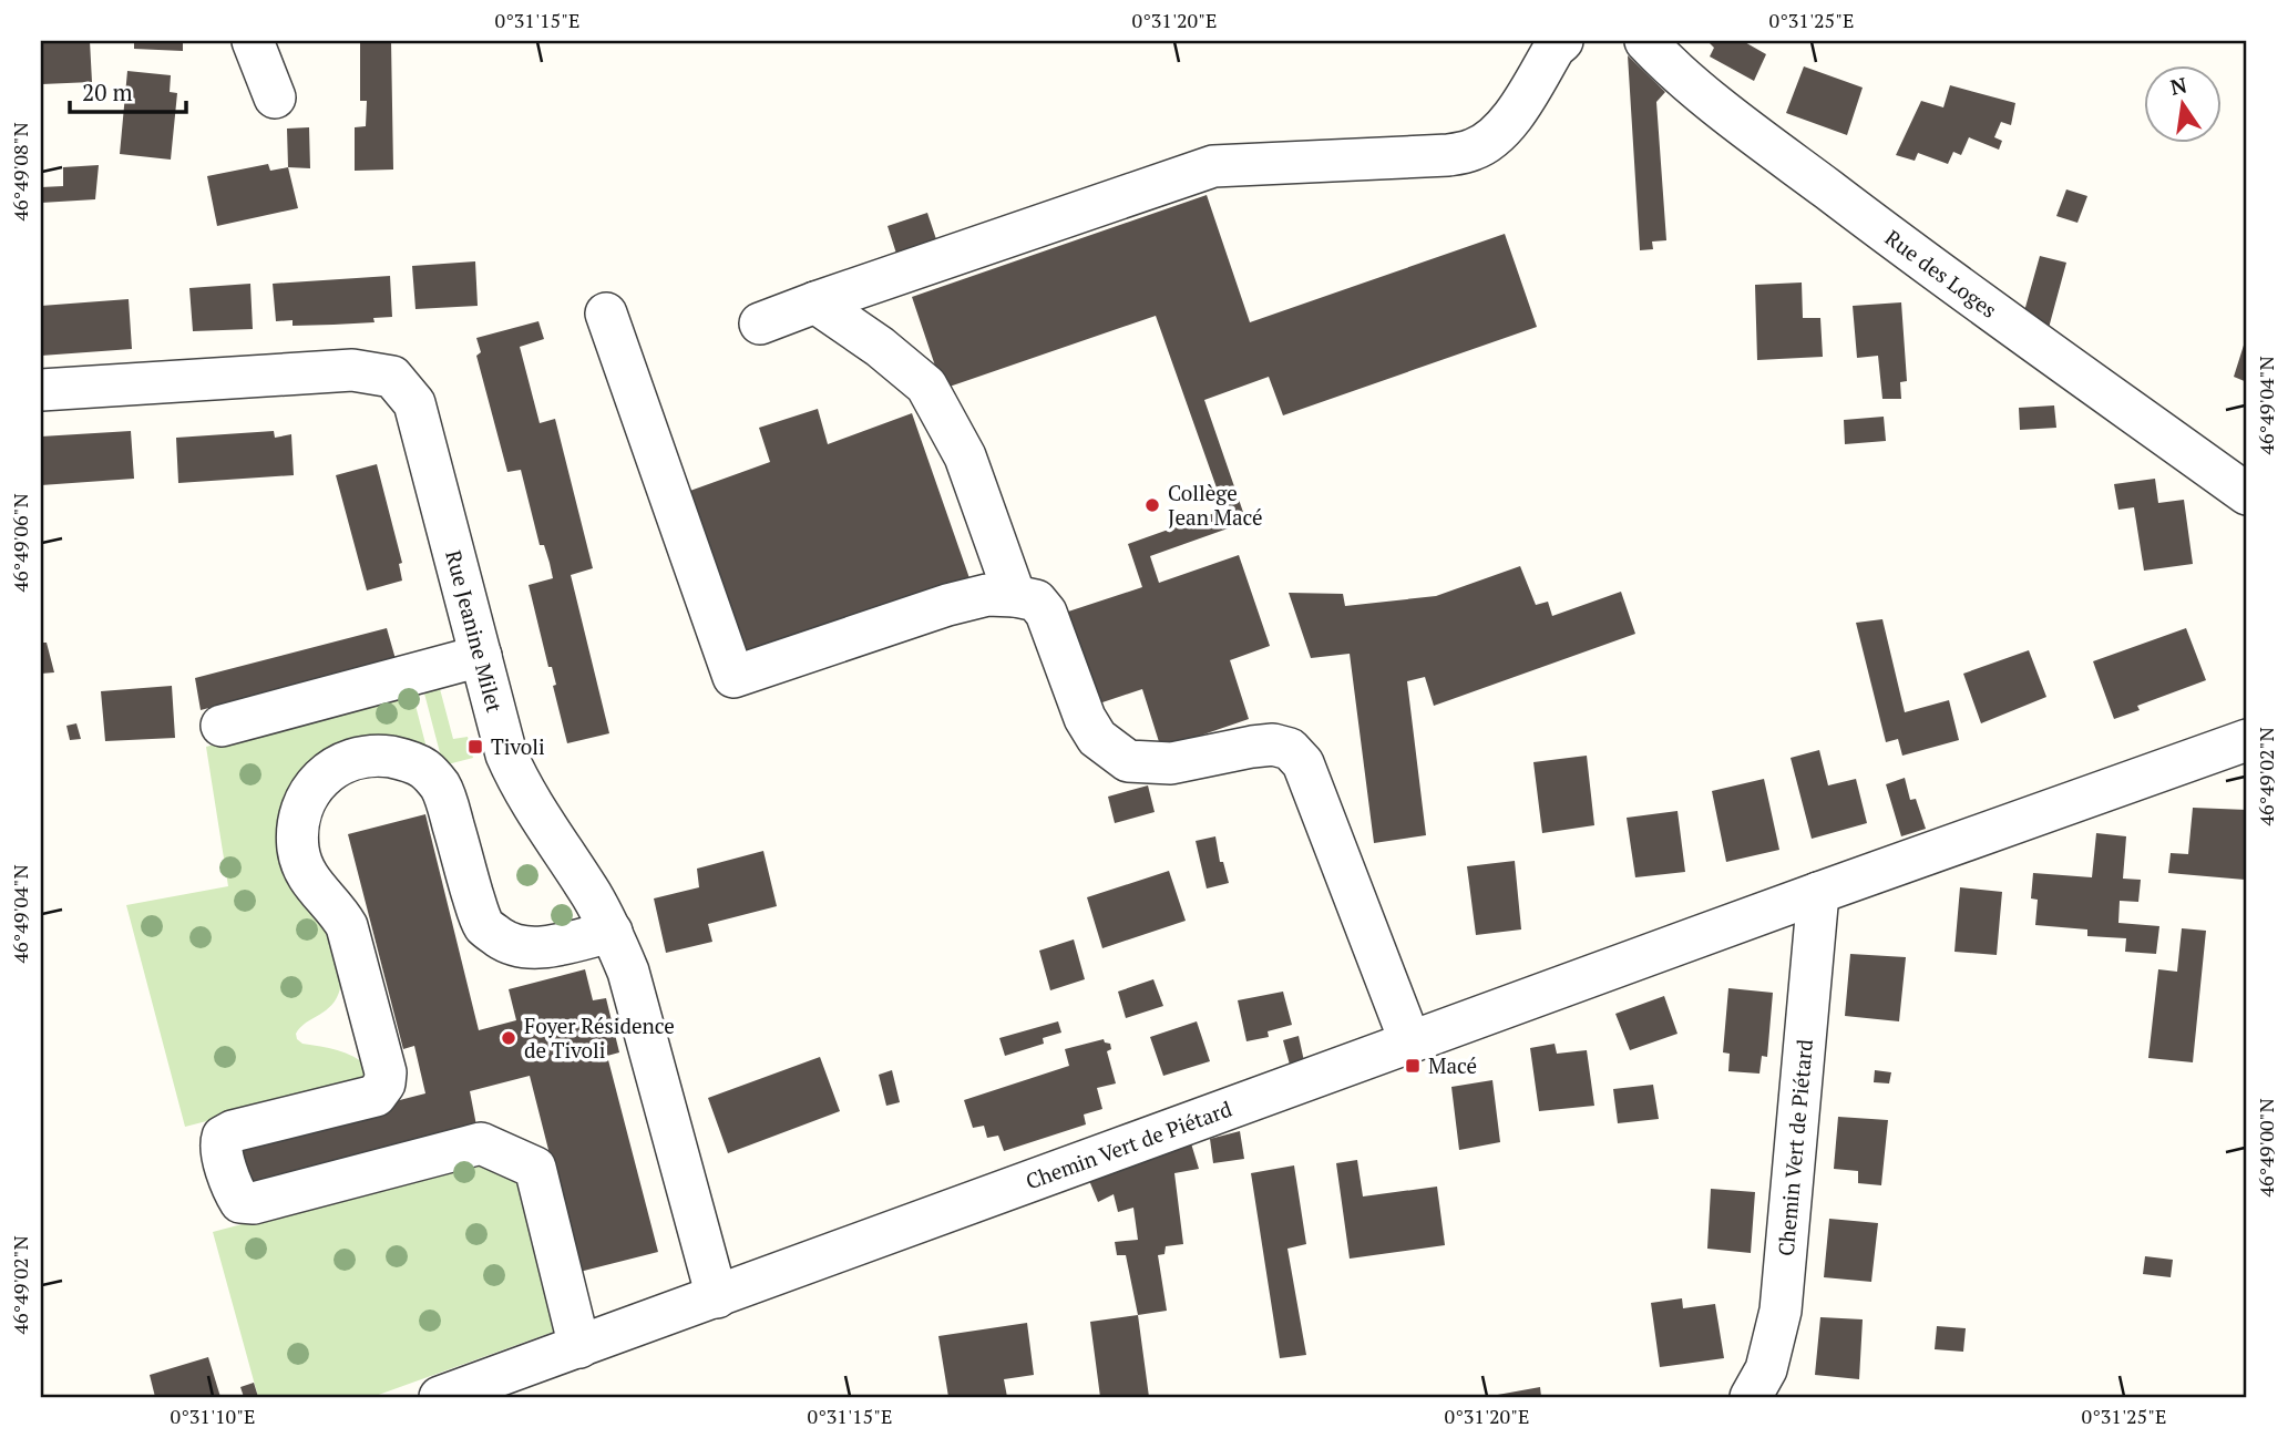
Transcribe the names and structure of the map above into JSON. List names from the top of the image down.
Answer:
{
  "streets": {
    "street": ["Rue des Loges", "Rue Jeanine Milet", "Chemin Vert de Piétard"]
  },
  "crossings": [
    ["Rue Jeanine Milet", "Chemin Vert de Piétard"]
  ],
  "places": {
    "other": ["Collège Jean Macé", "Foyer Résidence de Tivoli"],
    "transit": ["Tivoli", "Macé"]
  },
  "scale_bar": "20 m",
  "north": "top",
  "coordinates": [
    "0°31'15\"E",
    "0°31'20\"E",
    "0°31'25\"E",
    "46°49'08\"N",
    "46°49'04\"N",
    "46°49'06\"N",
    "46°49'02\"N",
    "46°49'00\"N",
    "0°31'10\"E"
  ]
}
